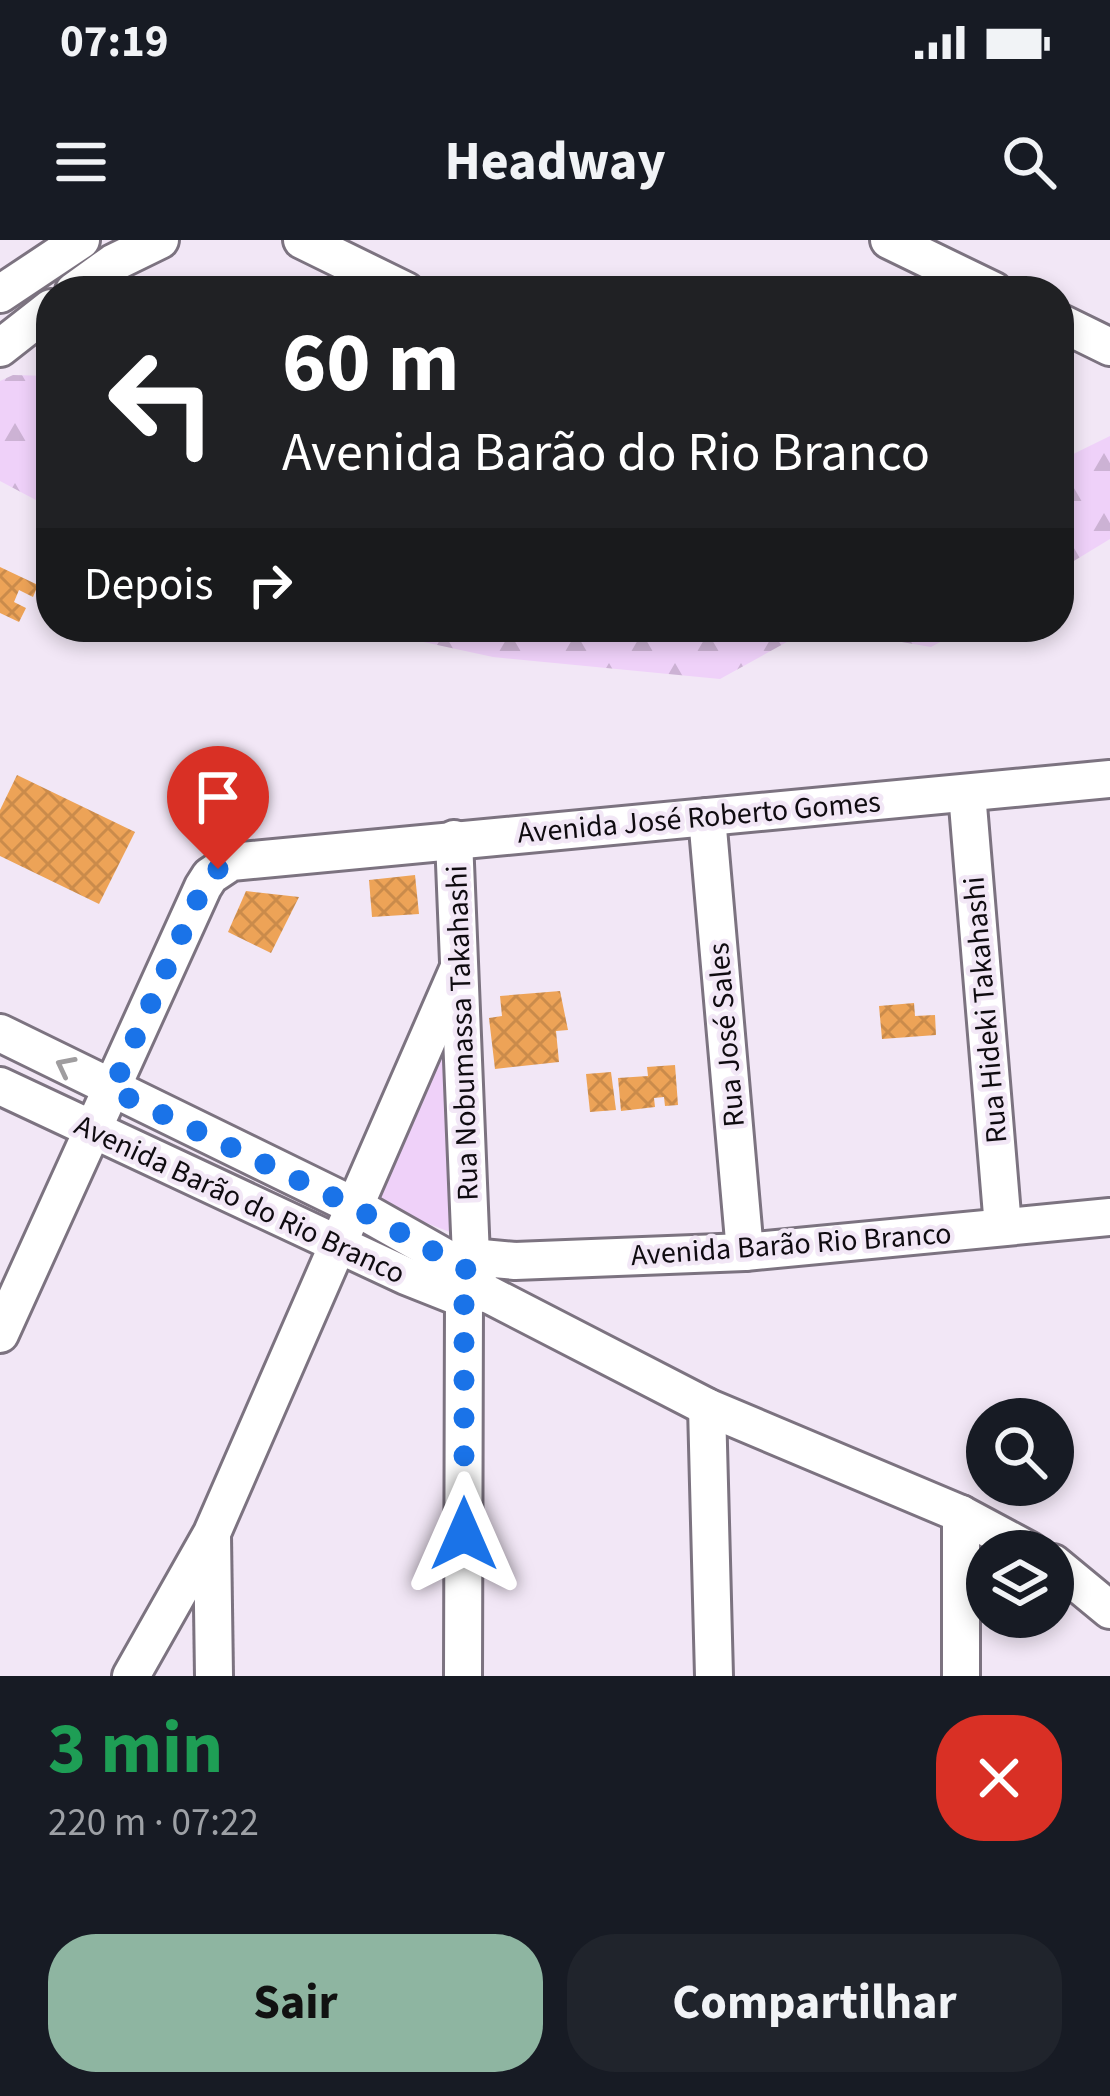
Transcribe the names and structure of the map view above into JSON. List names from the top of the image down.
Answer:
{
  "streets": {
    "street": [
      "Avenida José Roberto Gomes",
      "Rua Hideki Takahashi",
      "Rua Nobumassa Takahashi",
      "Rua José Sales",
      "Avenida Barão do Rio Branco",
      "Avenida Barão Rio Branco"
    ]
  },
  "crossings": [
    ["Avenida José Roberto Gomes", "Rua Hideki Takahashi"],
    ["Avenida José Roberto Gomes", "Rua Nobumassa Takahashi"],
    ["Avenida José Roberto Gomes", "Rua José Sales"],
    ["Avenida José Roberto Gomes", "Avenida Barão do Rio Branco"],
    ["Rua Hideki Takahashi", "Avenida Barão Rio Branco"],
    ["Rua Nobumassa Takahashi", "Avenida Barão do Rio Branco"],
    ["Rua Nobumassa Takahashi", "Avenida Barão Rio Branco"],
    ["Rua José Sales", "Avenida Barão Rio Branco"],
    ["Avenida Barão do Rio Branco", "Avenida Barão Rio Branco"]
  ],
  "page": {
    "status": "07:19",
    "header": "Headway",
    "turn": ["60 m", "Avenida Barão do Rio Branco"],
    "then": "Depois",
    "heading": ["3 min", "220 m · 07:22"],
    "buttons": ["Sair", "Compartilhar"]
  }
}
